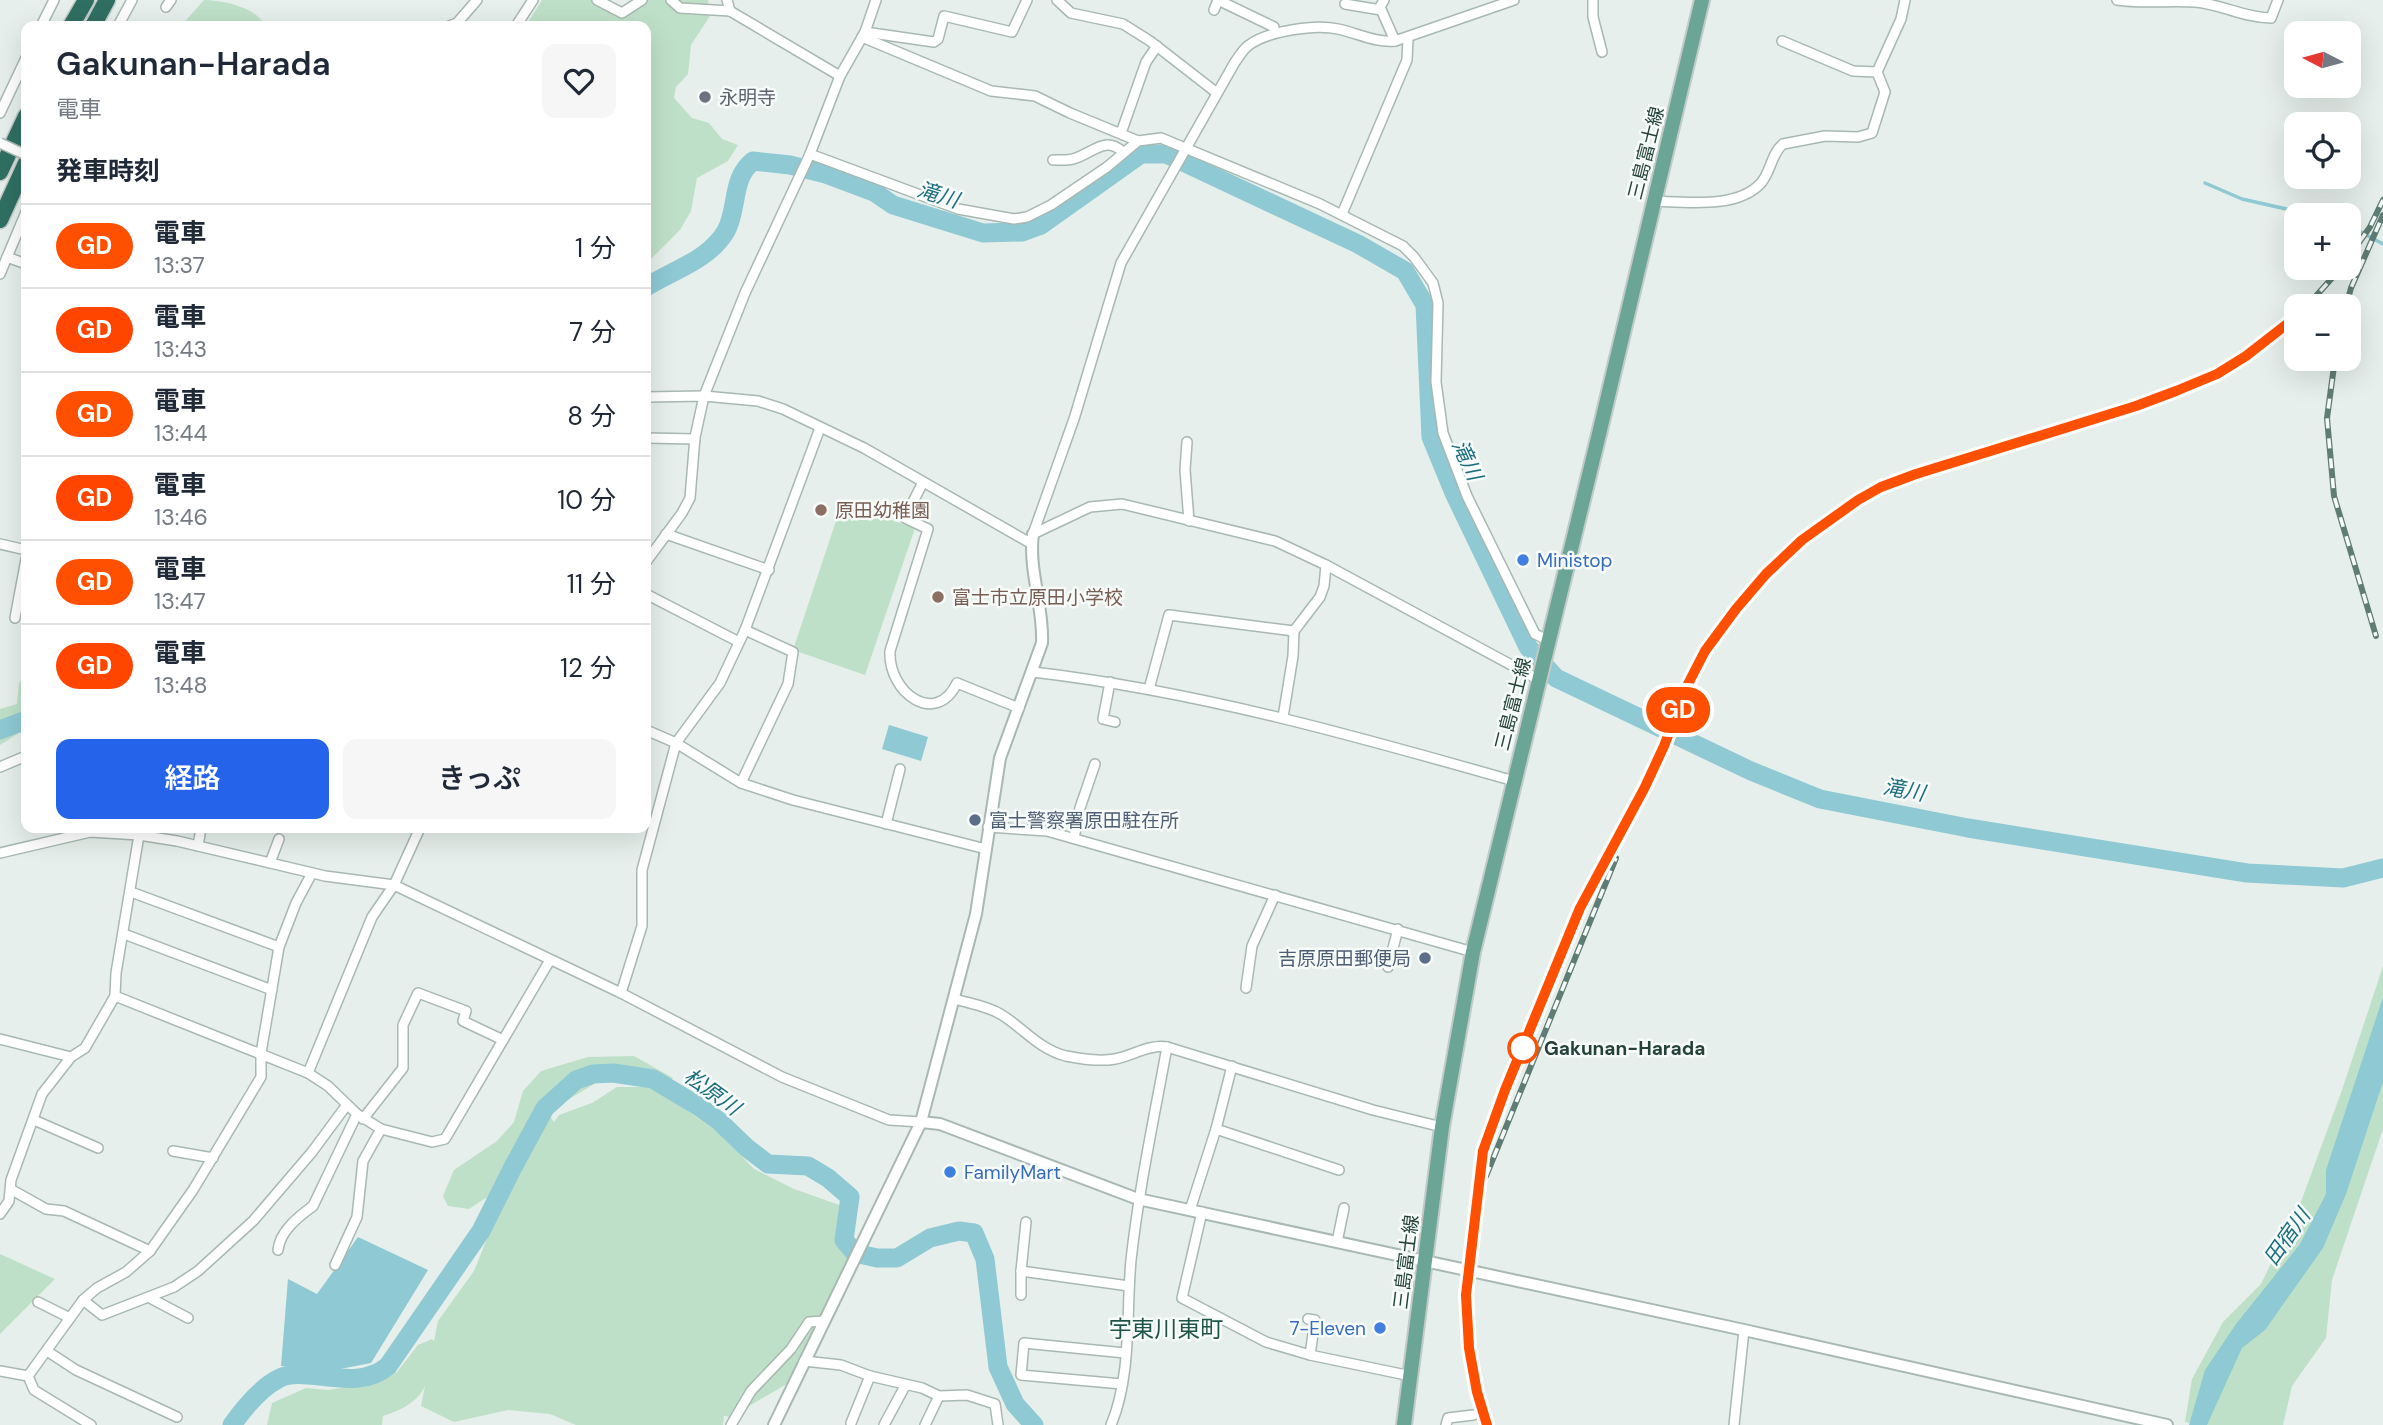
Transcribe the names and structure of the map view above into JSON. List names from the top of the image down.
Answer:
{
  "streets": {
    "main road": ["三島富士線"]
  },
  "districts": ["宇東川東町"],
  "water": ["滝川", "松原川", "田宿川"],
  "places": [
    "永明寺",
    "原田幼稚園",
    "Ministop",
    "富士市立原田小学校",
    "富士警察署原田駐在所",
    "吉原原田郵便局",
    "Gakunan-Harada",
    "FamilyMart",
    "7-Eleven"
  ],
  "north": "left",
  "page": {
    "on_map": "GD",
    "map_buttons": ["+", "−"],
    "heading": [
      ["Gakunan-Harada", "電車"],
      "発車時刻"
    ],
    "list": [
      {
        "mark": "GD",
        "name": "電車",
        "note": "13:37",
        "value": "1 分"
      },
      {
        "mark": "GD",
        "name": "電車",
        "note": "13:43",
        "value": "7 分"
      },
      {
        "mark": "GD",
        "name": "電車",
        "note": "13:44",
        "value": "8 分"
      },
      {
        "mark": "GD",
        "name": "電車",
        "note": "13:46",
        "value": "10 分"
      },
      {
        "mark": "GD",
        "name": "電車",
        "note": "13:47",
        "value": "11 分"
      },
      {
        "mark": "GD",
        "name": "電車",
        "note": "13:48",
        "value": "12 分"
      }
    ],
    "buttons": ["経路", "きっぷ"]
  }
}
